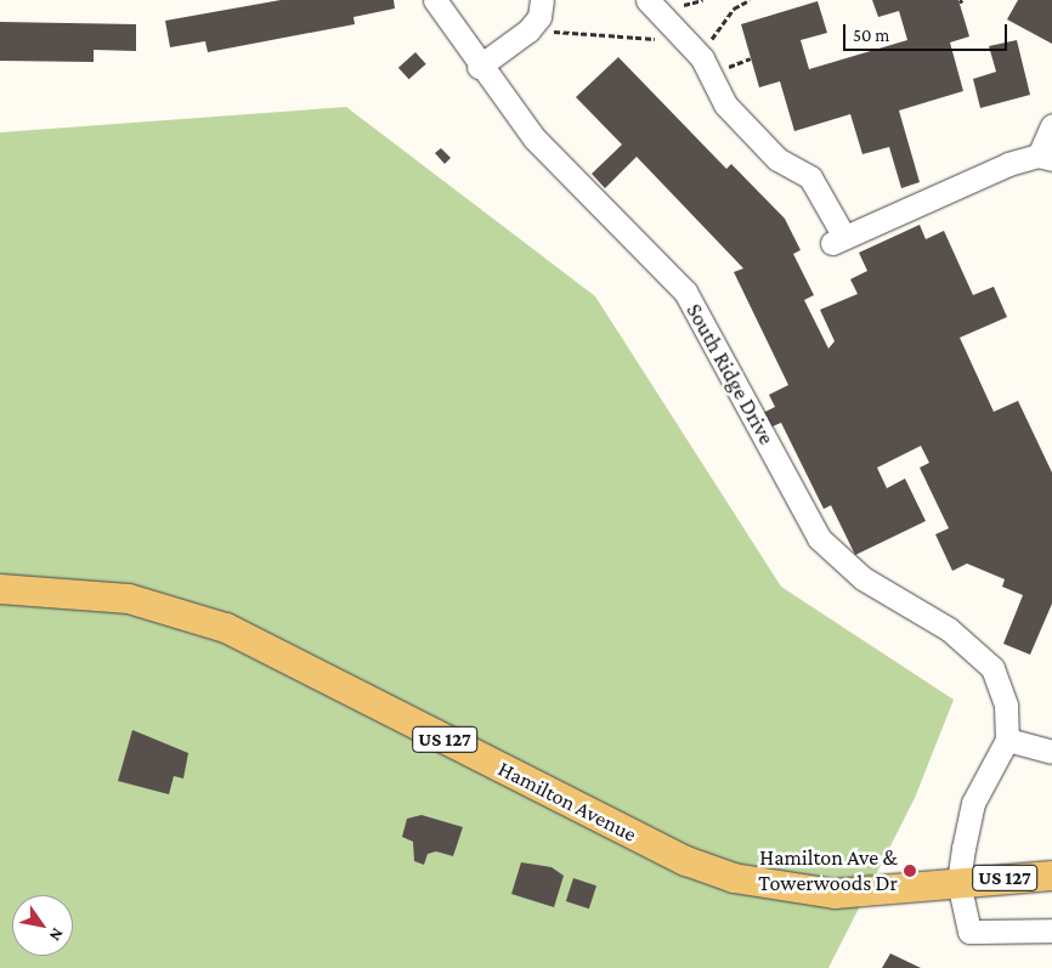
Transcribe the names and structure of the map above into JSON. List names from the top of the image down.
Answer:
{
  "streets": {
    "main road": ["US 127", "Hamilton Avenue"],
    "street": ["South Ridge Drive"]
  },
  "places": ["Hamilton Ave & Towerwoods Dr"],
  "scale_bar": "50 m",
  "north": "bottom right"
}
